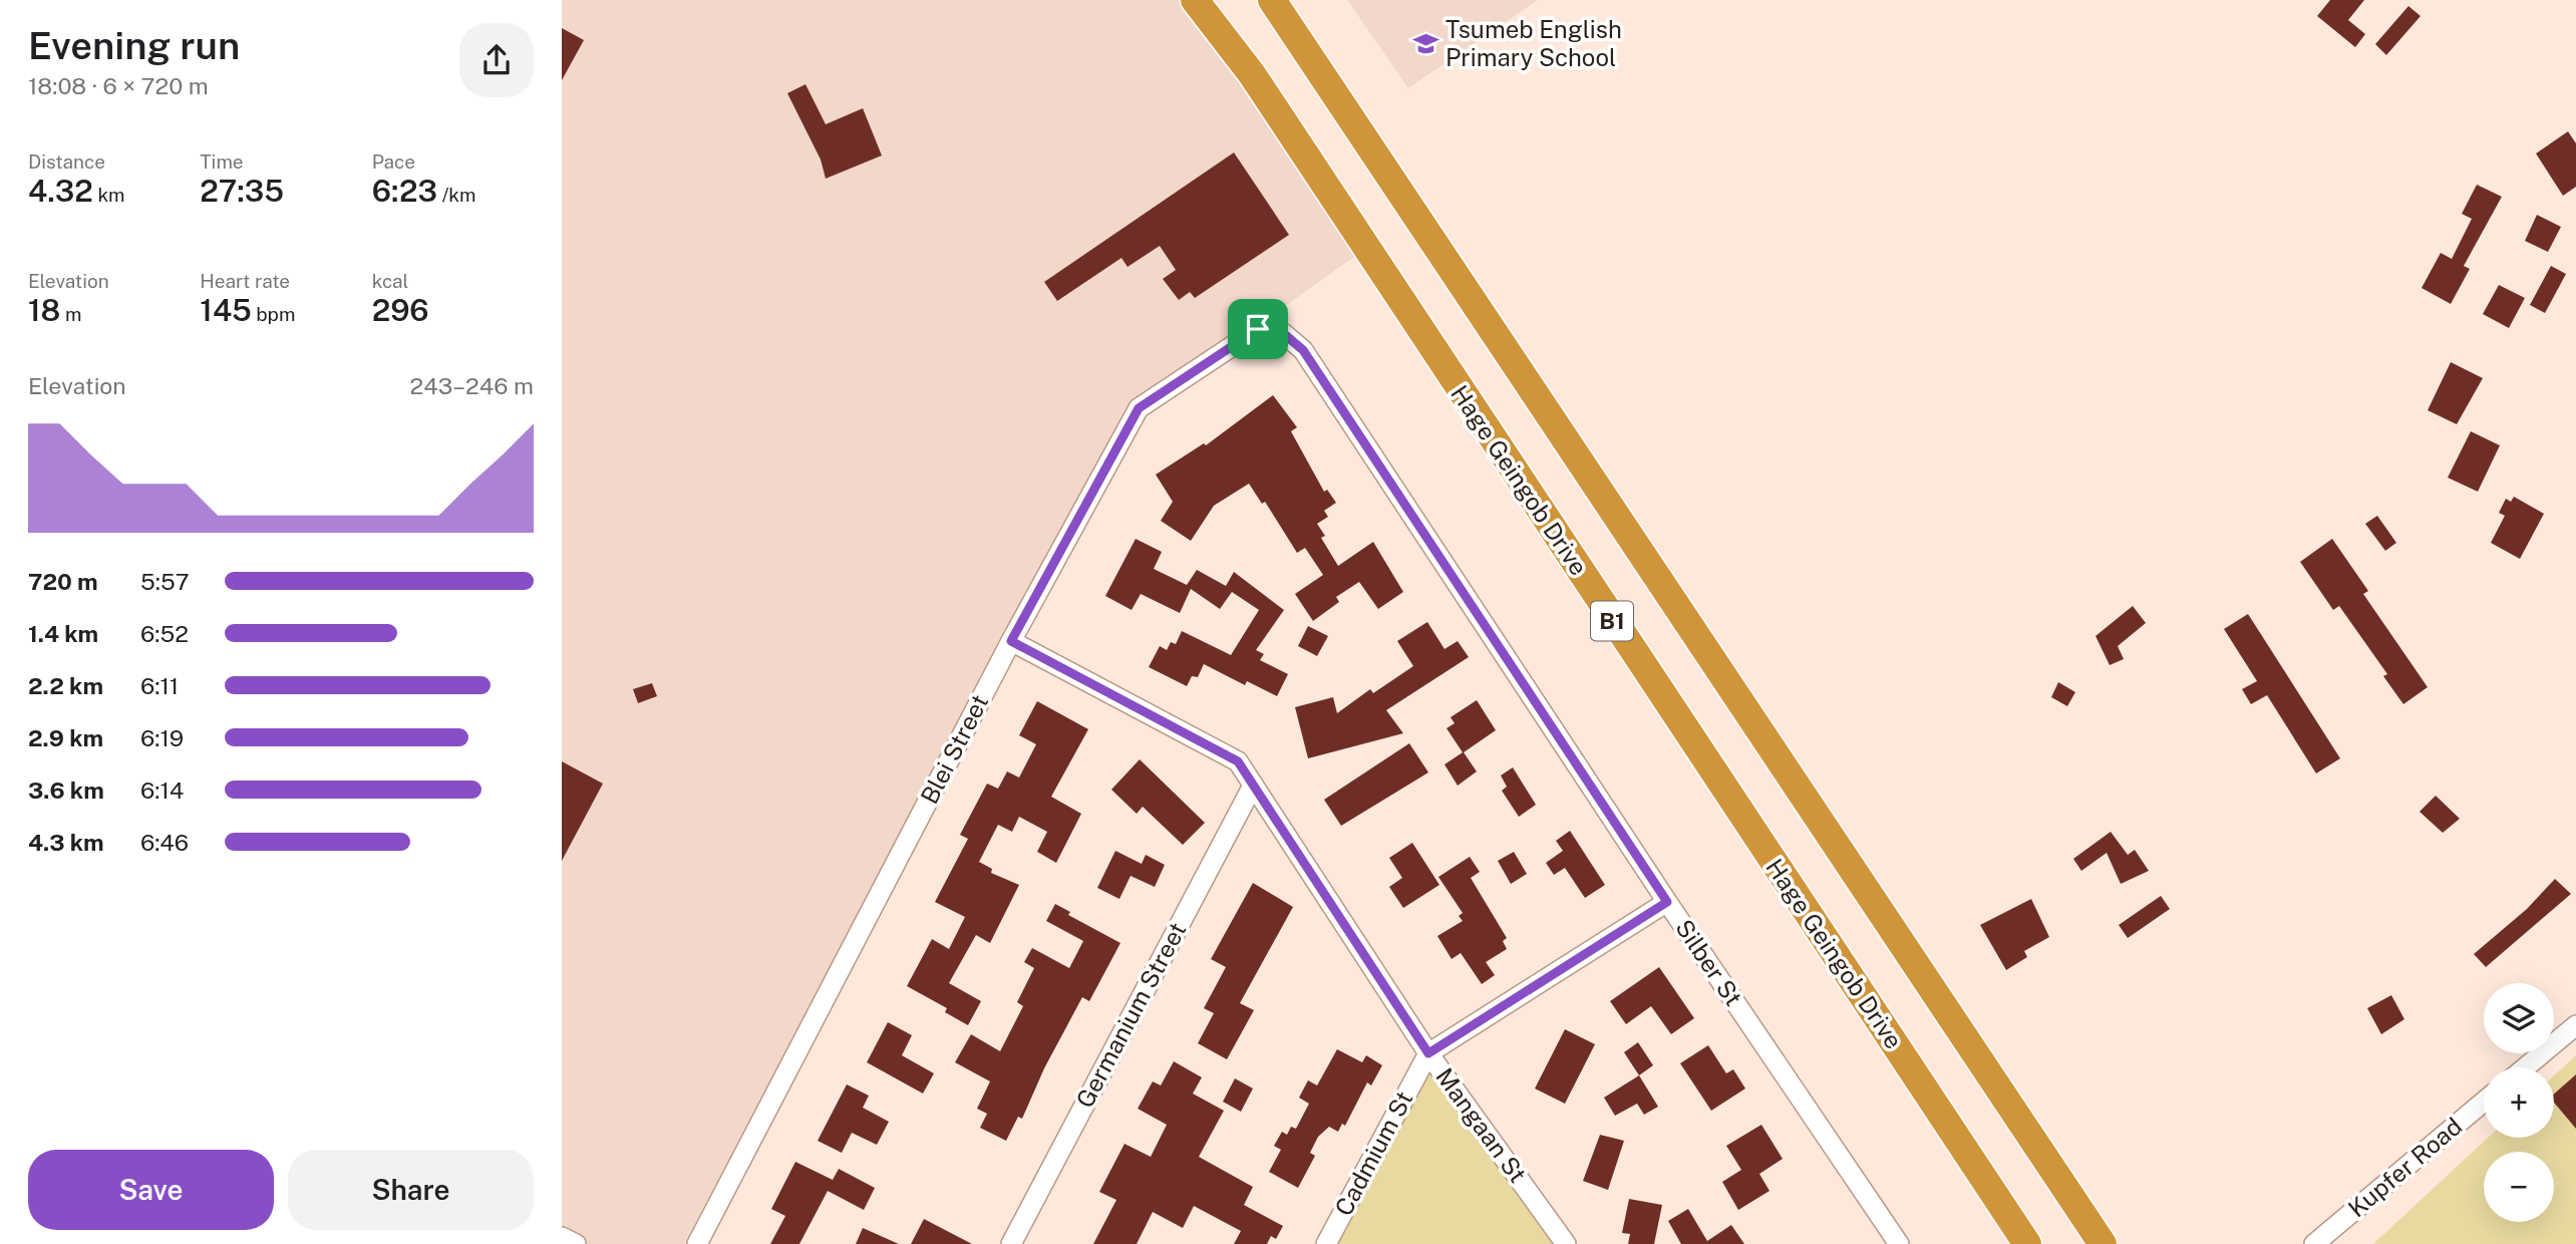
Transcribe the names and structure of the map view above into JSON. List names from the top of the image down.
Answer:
{
  "streets": {
    "highway": ["Hage Geingob Drive", "B1"],
    "street": [
      "Blei Street",
      "Silber St",
      "Germanium Street",
      "Mangaan St",
      "Cadmium St",
      "Kupfer Road"
    ]
  },
  "crossings": [
    ["Blei Street", "Silber St"],
    ["Blei Street", "Mangaan St"],
    ["Silber St", "Cadmium St"],
    ["Germanium Street", "Mangaan St"],
    ["Mangaan St", "Cadmium St"]
  ],
  "places": {
    "school or university": ["Tsumeb English Primary School"]
  },
  "page": {
    "heading": ["Evening run", "18:08 · 6 × 720 m"],
    "stats": [
      ["Distance", "4.32 km"],
      ["Time", "27:35"],
      ["Pace", "6:23 /km"],
      ["Elevation", "18 m"],
      ["Heart rate", "145 bpm"],
      ["kcal", "296"]
    ],
    "chart": ["Elevation", "243–246 m"],
    "list": [
      {
        "name": "720 m",
        "note": "5:57"
      },
      {
        "name": "1.4 km",
        "note": "6:52"
      },
      {
        "name": "2.2 km",
        "note": "6:11"
      },
      {
        "name": "2.9 km",
        "note": "6:19"
      },
      {
        "name": "3.6 km",
        "note": "6:14"
      },
      {
        "name": "4.3 km",
        "note": "6:46"
      }
    ],
    "map_buttons": ["+", "−"],
    "buttons": ["Save", "Share"]
  }
}
